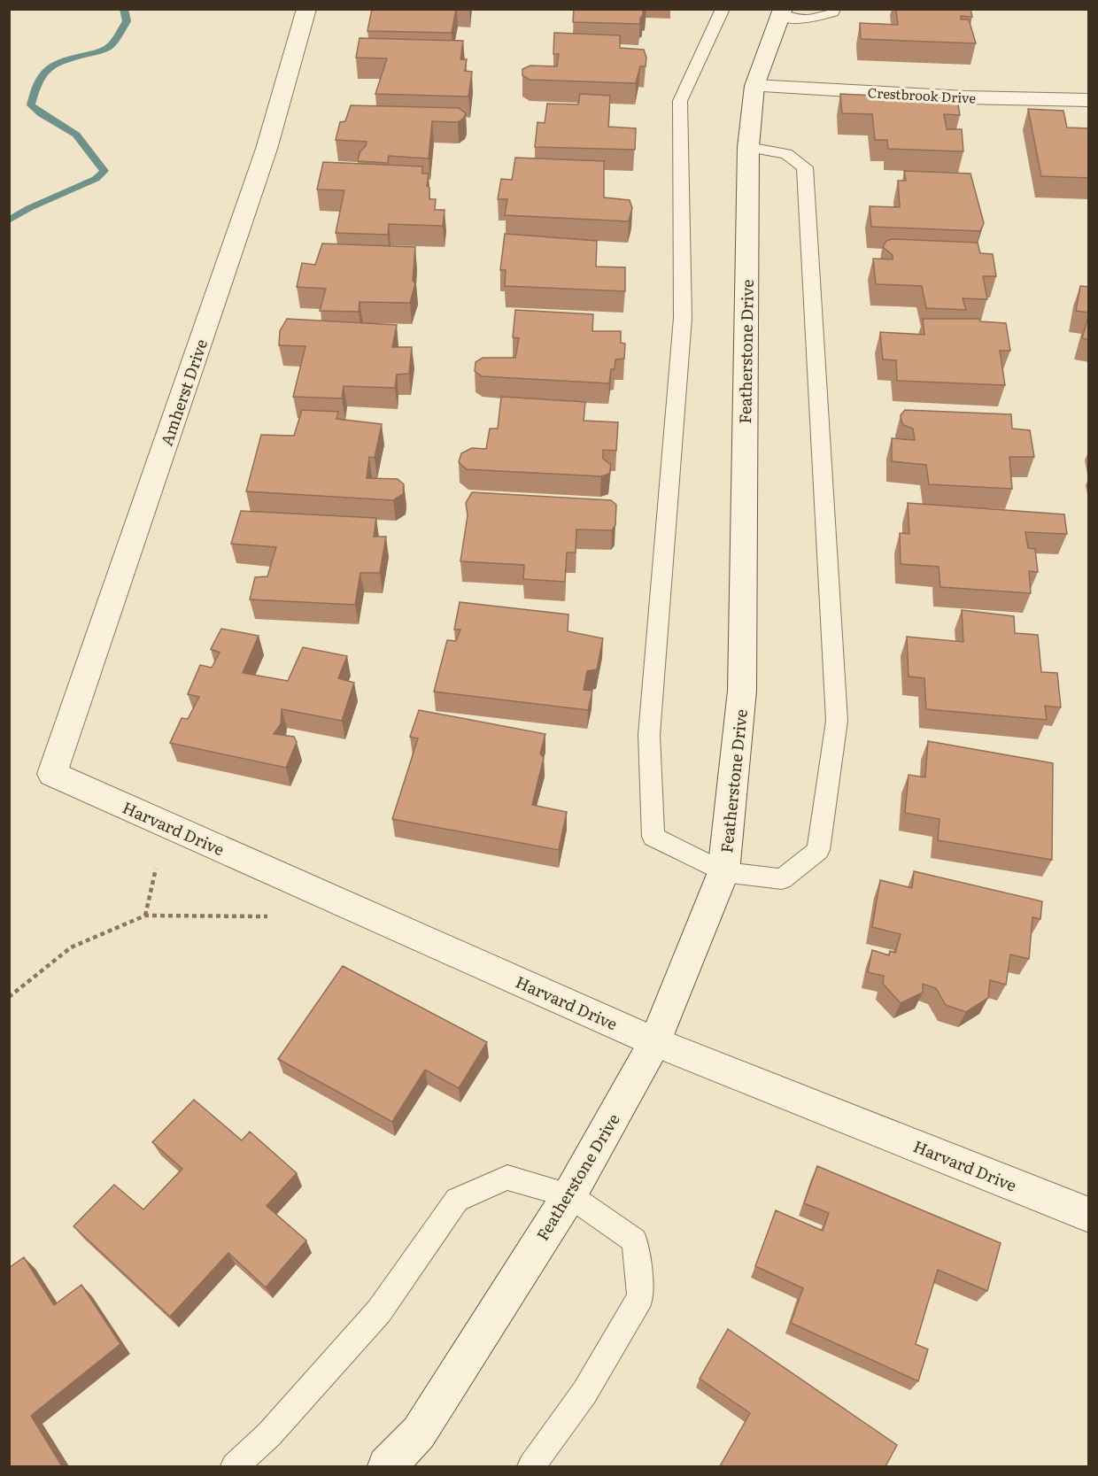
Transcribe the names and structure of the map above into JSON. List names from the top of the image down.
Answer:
{
  "streets": {
    "street": [
      "Crestbrook Drive",
      "Featherstone Drive",
      "Amherst Drive",
      "Harvard Drive"
    ]
  },
  "crossings": [
    ["Crestbrook Drive", "Featherstone Drive"],
    ["Featherstone Drive", "Harvard Drive"],
    ["Amherst Drive", "Harvard Drive"]
  ]
}
